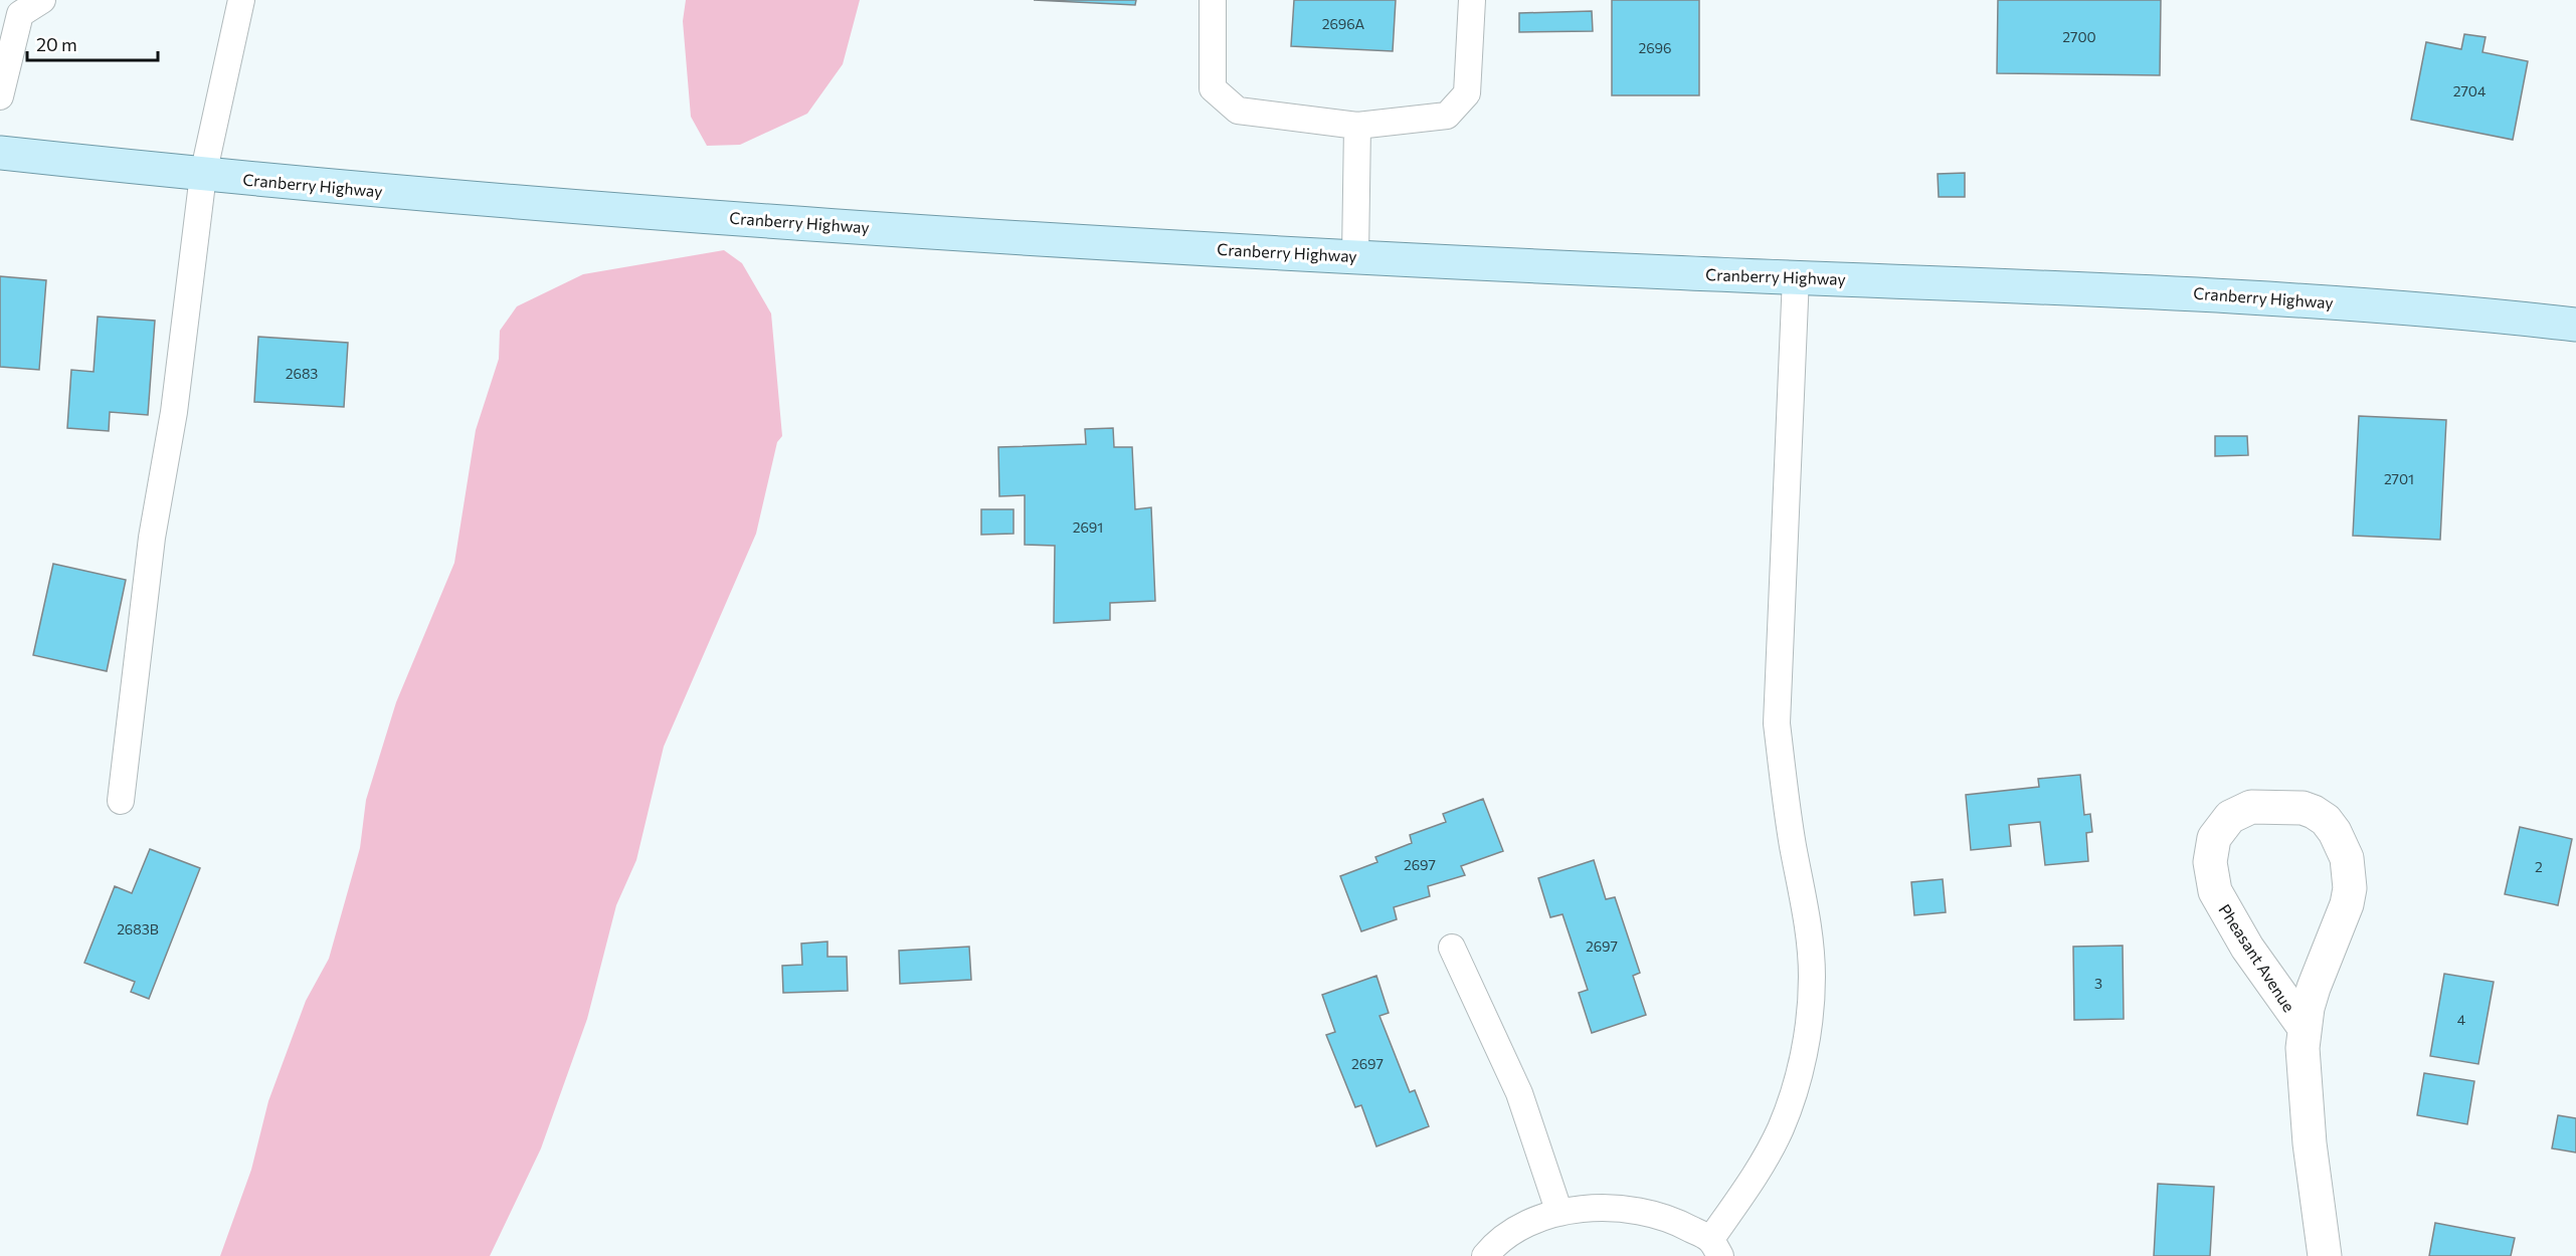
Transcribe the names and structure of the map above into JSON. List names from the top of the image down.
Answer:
{
  "streets": {
    "main road": ["Cranberry Highway"],
    "street": ["Pheasant Avenue"]
  },
  "house_numbers": [
    "2696A",
    "2700",
    "2696",
    "2704",
    "2683",
    "2701",
    "2691",
    "2697",
    "2",
    "2683B",
    "2697",
    "3",
    "4",
    "2697"
  ],
  "scale_bar": "20 m"
}
